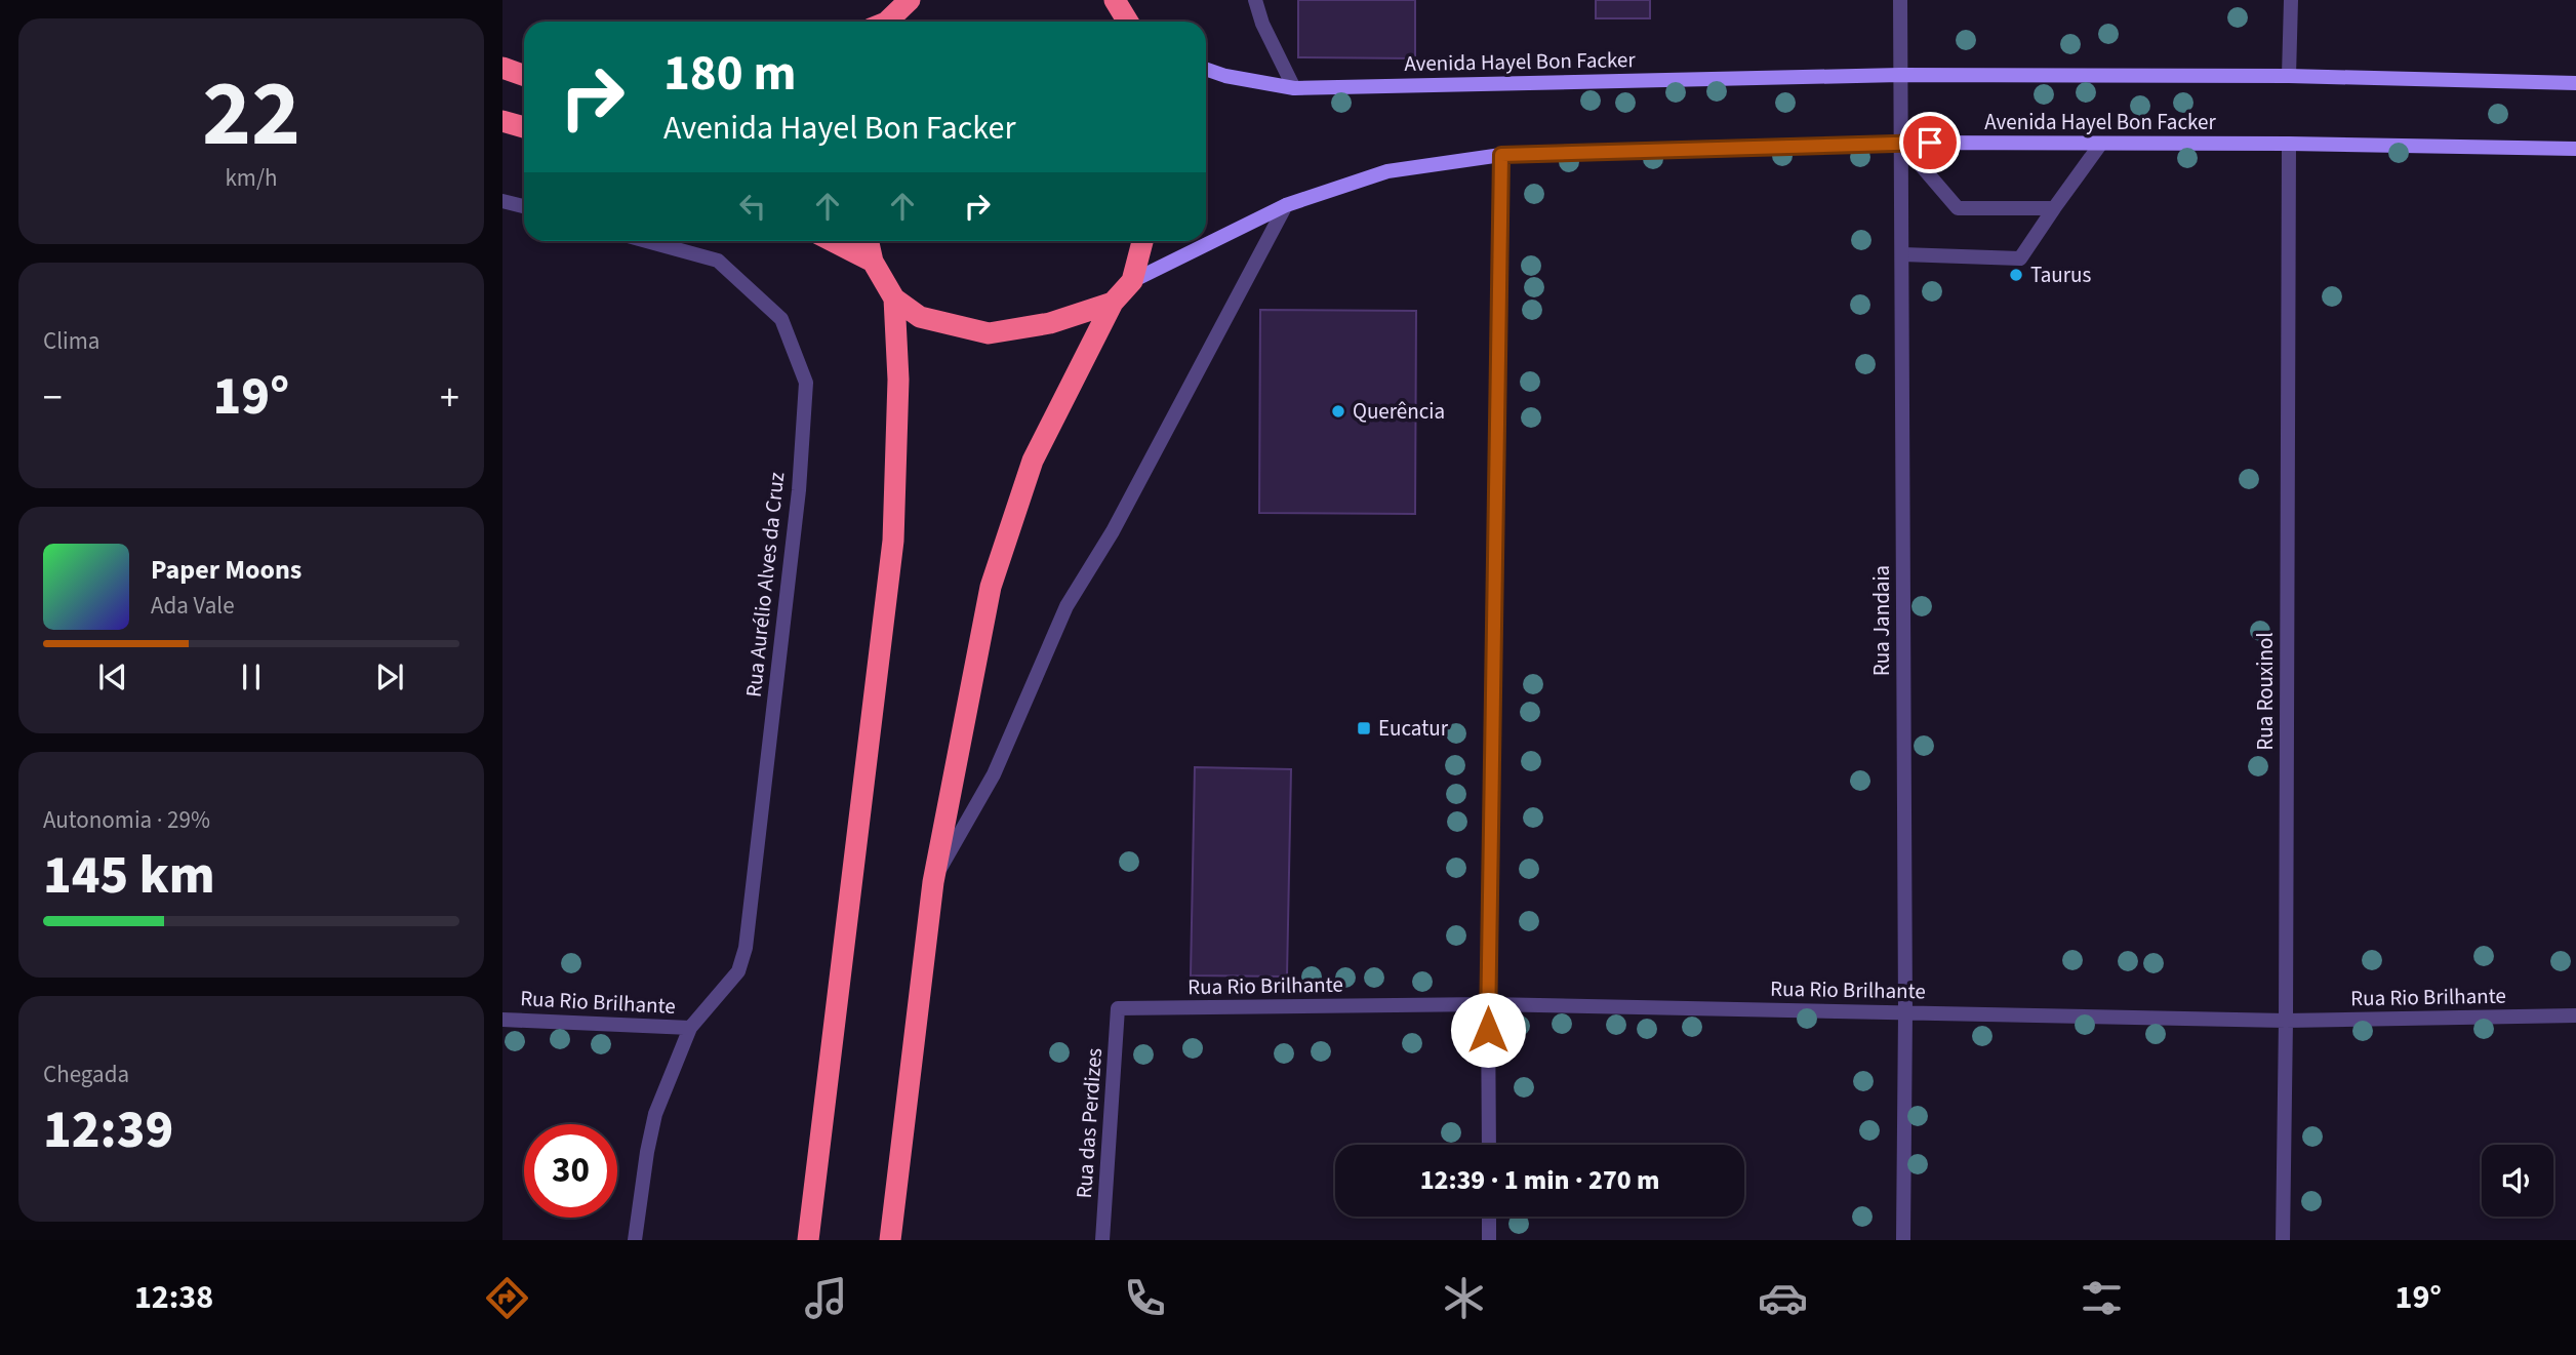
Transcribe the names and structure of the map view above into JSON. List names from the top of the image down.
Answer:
{
  "streets": {
    "main road": ["Avenida Hayel Bon Facker"],
    "street": [
      "Rua Aurélio Alves da Cruz",
      "Rua Jandaia",
      "Rua Rouxinol",
      "Rua Rio Brilhante",
      "Rua das Perdizes"
    ]
  },
  "crossings": [
    ["Avenida Hayel Bon Facker", "Rua Jandaia"],
    ["Avenida Hayel Bon Facker", "Rua Rouxinol"],
    ["Rua Aurélio Alves da Cruz", "Rua Rio Brilhante"],
    ["Rua Jandaia", "Rua Rio Brilhante"],
    ["Rua Rouxinol", "Rua Rio Brilhante"],
    ["Rua Rio Brilhante", "Rua das Perdizes"]
  ],
  "places": {
    "other": ["Taurus", "Querência"],
    "transit": ["Eucatur"]
  },
  "page": {
    "tile": [
      ["22", "km/h"],
      "Clima",
      ["Autonomia · 29%", "145 km"],
      ["Chegada", "12:39"]
    ],
    "turn": ["180 m", "Avenida Hayel Bon Facker"],
    "heat": ["−", "19°", "+"],
    "song": ["Paper Moons", "Ada Vale"],
    "limit": "30",
    "trip": "12:39 · 1 min · 270 m",
    "tabs": ["12:38", "19°"]
  }
}
